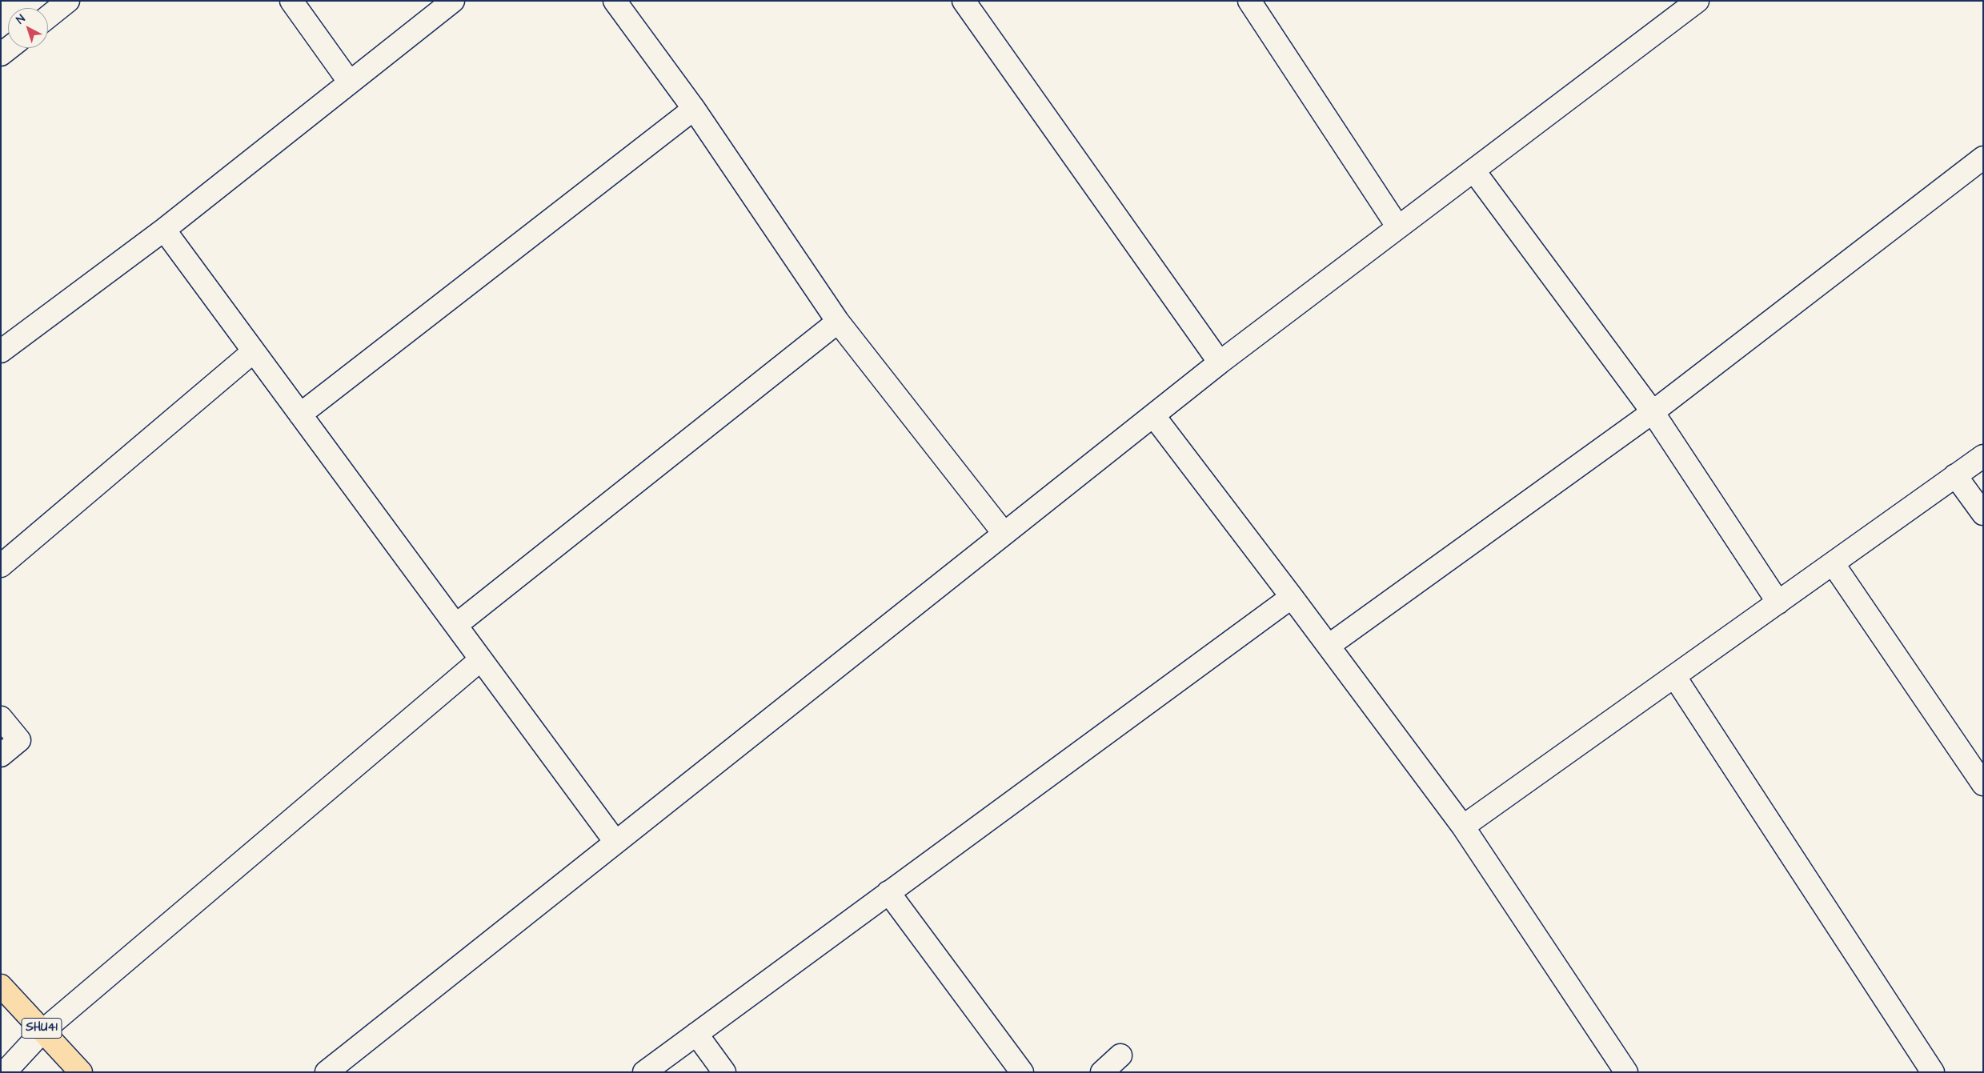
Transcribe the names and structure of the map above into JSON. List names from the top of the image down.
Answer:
{
  "streets": {
    "main road": ["SHU41"]
  },
  "north": "top left"
}
